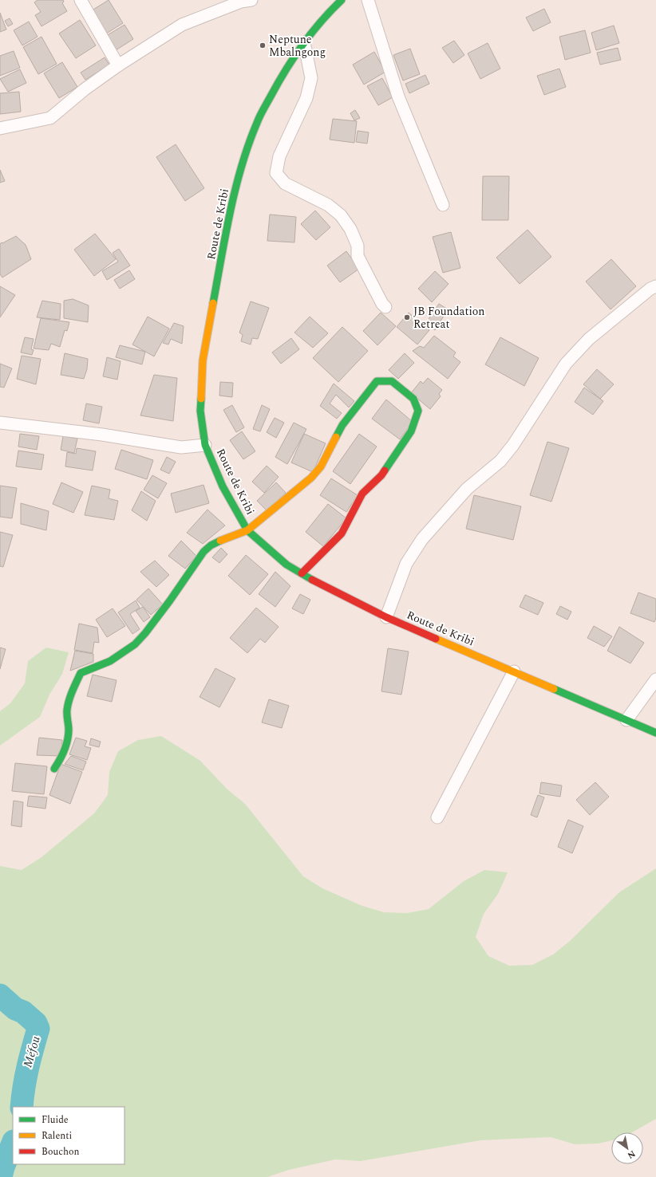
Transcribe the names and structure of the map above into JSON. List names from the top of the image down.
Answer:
{
  "streets": {
    "main road": ["Route de Kribi"]
  },
  "water": ["Méfou"],
  "places": ["Neptune Mbalngong", "JB Foundation Retreat"],
  "legend": ["Fluide", "Ralenti", "Bouchon"],
  "north": "bottom right"
}
